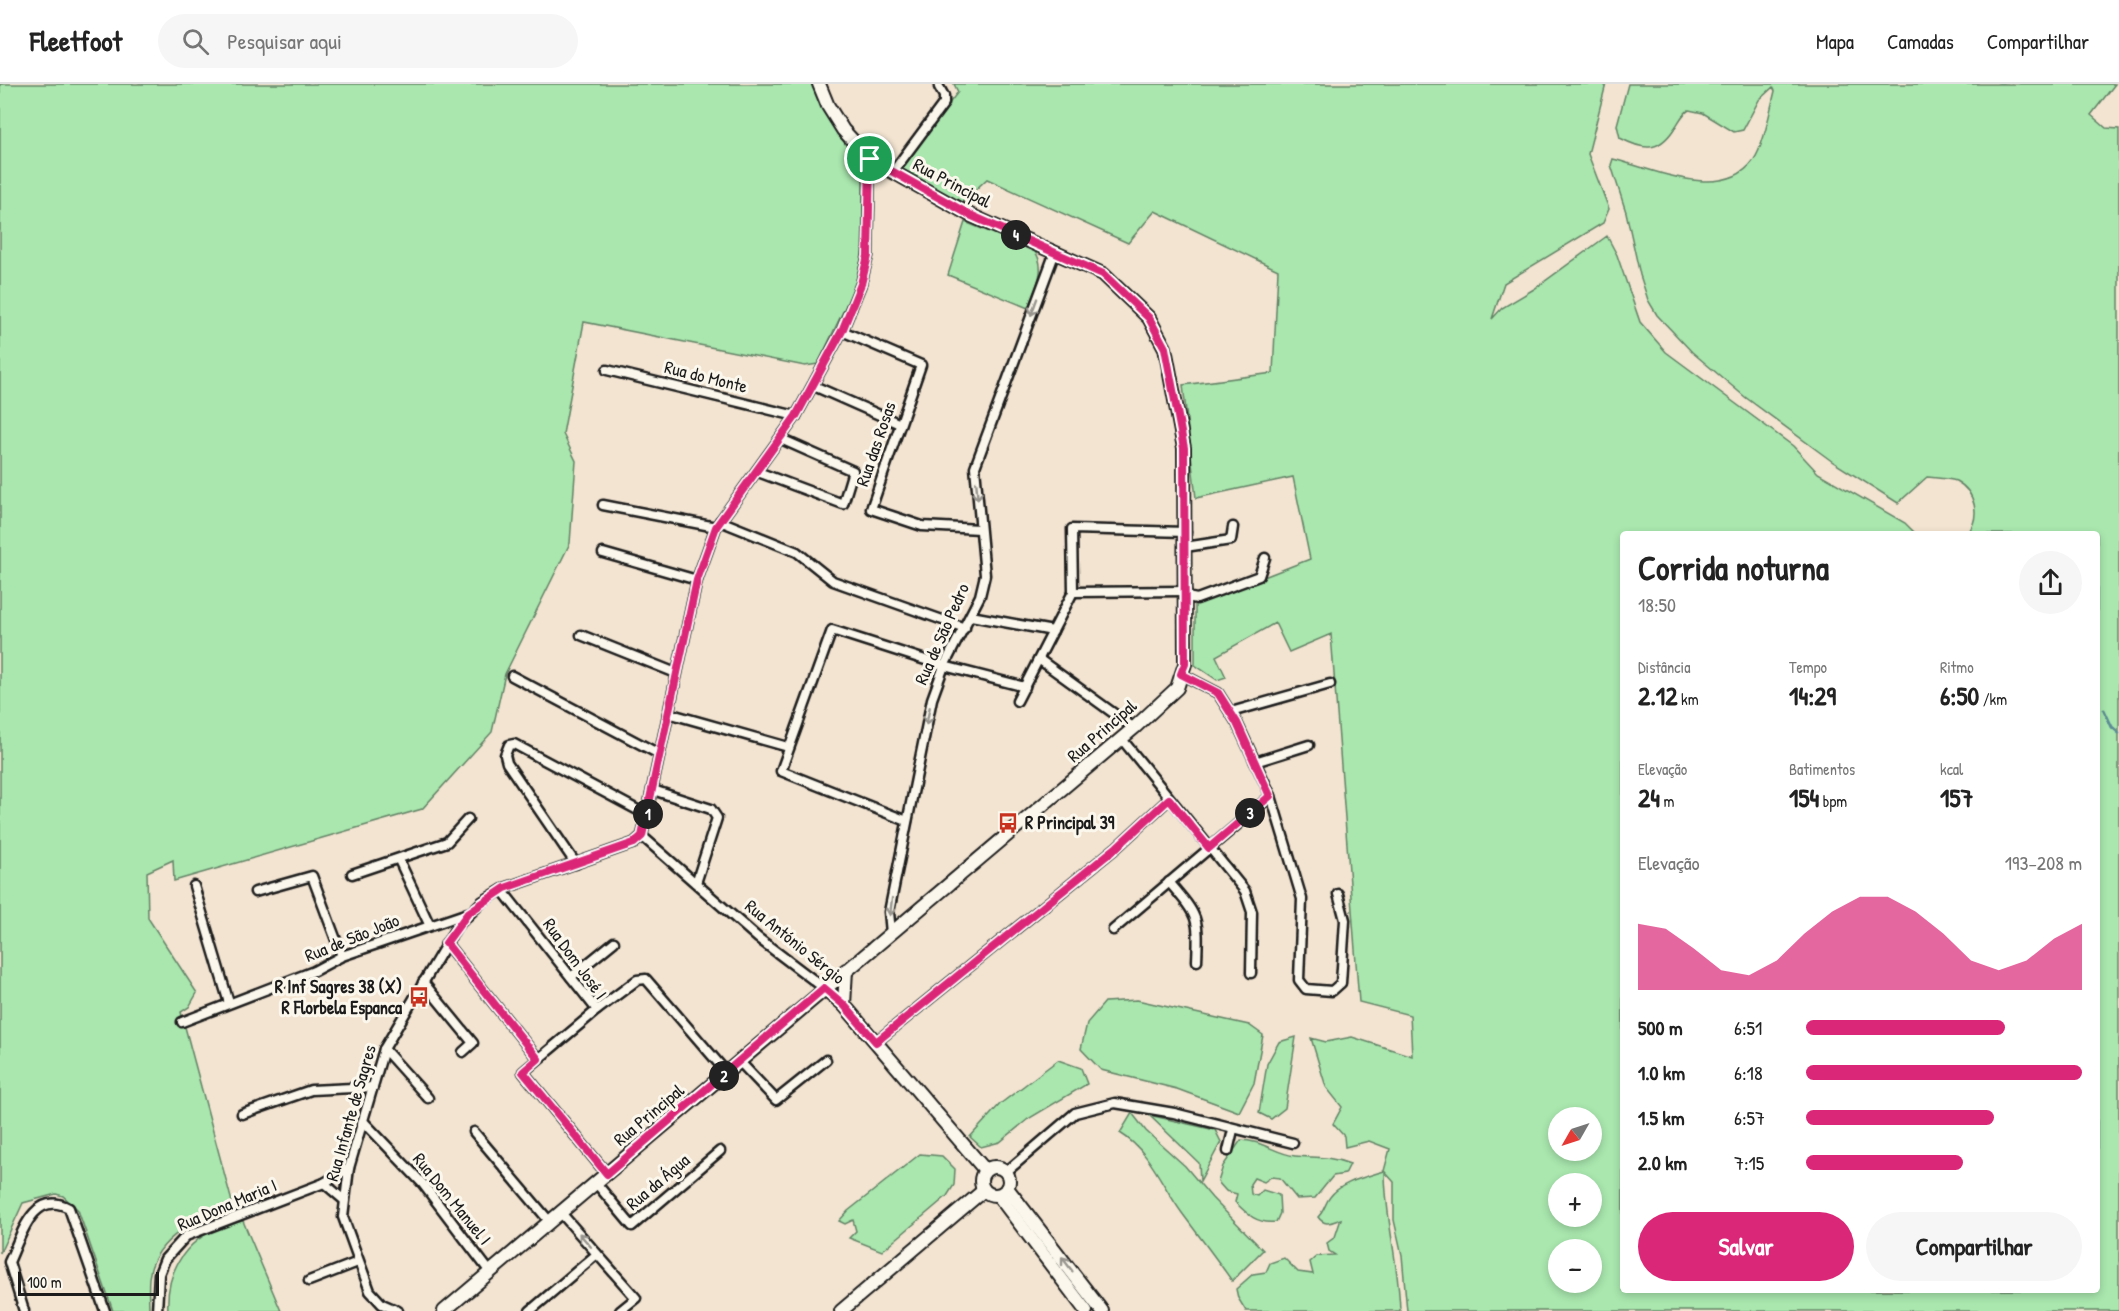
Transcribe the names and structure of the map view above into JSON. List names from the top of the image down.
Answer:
{
  "streets": {
    "street": [
      "Rua Principal",
      "Rua do Monte",
      "Rua das Rosas",
      "Rua de São Pedro",
      "Rua de São João",
      "Rua António Sérgio",
      "Rua Dom José I",
      "Rua Infante de Sagres",
      "Rua da Água",
      "Rua Dom Manuel I",
      "Rua Dona Maria I"
    ]
  },
  "crossings": [
    ["Rua Principal", "Rua de São Pedro"],
    ["Rua Principal", "Rua António Sérgio"],
    ["Rua Principal", "Rua Dom José I"],
    ["Rua Principal", "Rua da Água"],
    ["Rua Principal", "Rua Dom Manuel I"],
    ["Rua das Rosas", "Rua de São Pedro"],
    ["Rua de São João", "Rua Infante de Sagres"],
    ["Rua António Sérgio", "Rua Infante de Sagres"],
    ["Rua Dom José I", "Rua Infante de Sagres"],
    ["Rua Infante de Sagres", "Rua Dom Manuel I"],
    ["Rua Infante de Sagres", "Rua Dona Maria I"]
  ],
  "one_way": ["Rua de São Pedro"],
  "places": {
    "bus stop": ["R Principal 39", "R Inf Sagres 38 (X) R Florbela Espanca"]
  },
  "scale_bar": "100 m",
  "north": "bottom left",
  "page": {
    "header": "Fleetfoot",
    "search": "Pesquisar aqui",
    "nav": ["Mapa", "Camadas", "Compartilhar"],
    "pins": [
      "4",
      "3",
      "1",
      "2"
    ],
    "heading": ["Corrida noturna", "18:50"],
    "stats": [
      ["Distância", "2.12 km"],
      ["Tempo", "14:29"],
      ["Ritmo", "6:50 /km"],
      ["Elevação", "24 m"],
      ["Batimentos", "154 bpm"],
      ["kcal", "157"]
    ],
    "chart": ["Elevação", "193–208 m"],
    "list": [
      {
        "name": "500 m",
        "note": "6:51"
      },
      {
        "name": "1.0 km",
        "note": "6:18"
      },
      {
        "name": "1.5 km",
        "note": "6:57"
      },
      {
        "name": "2.0 km",
        "note": "7:15"
      }
    ],
    "map_buttons": ["+", "−"],
    "buttons": ["Salvar", "Compartilhar"],
    "scale": "100 m"
  }
}
